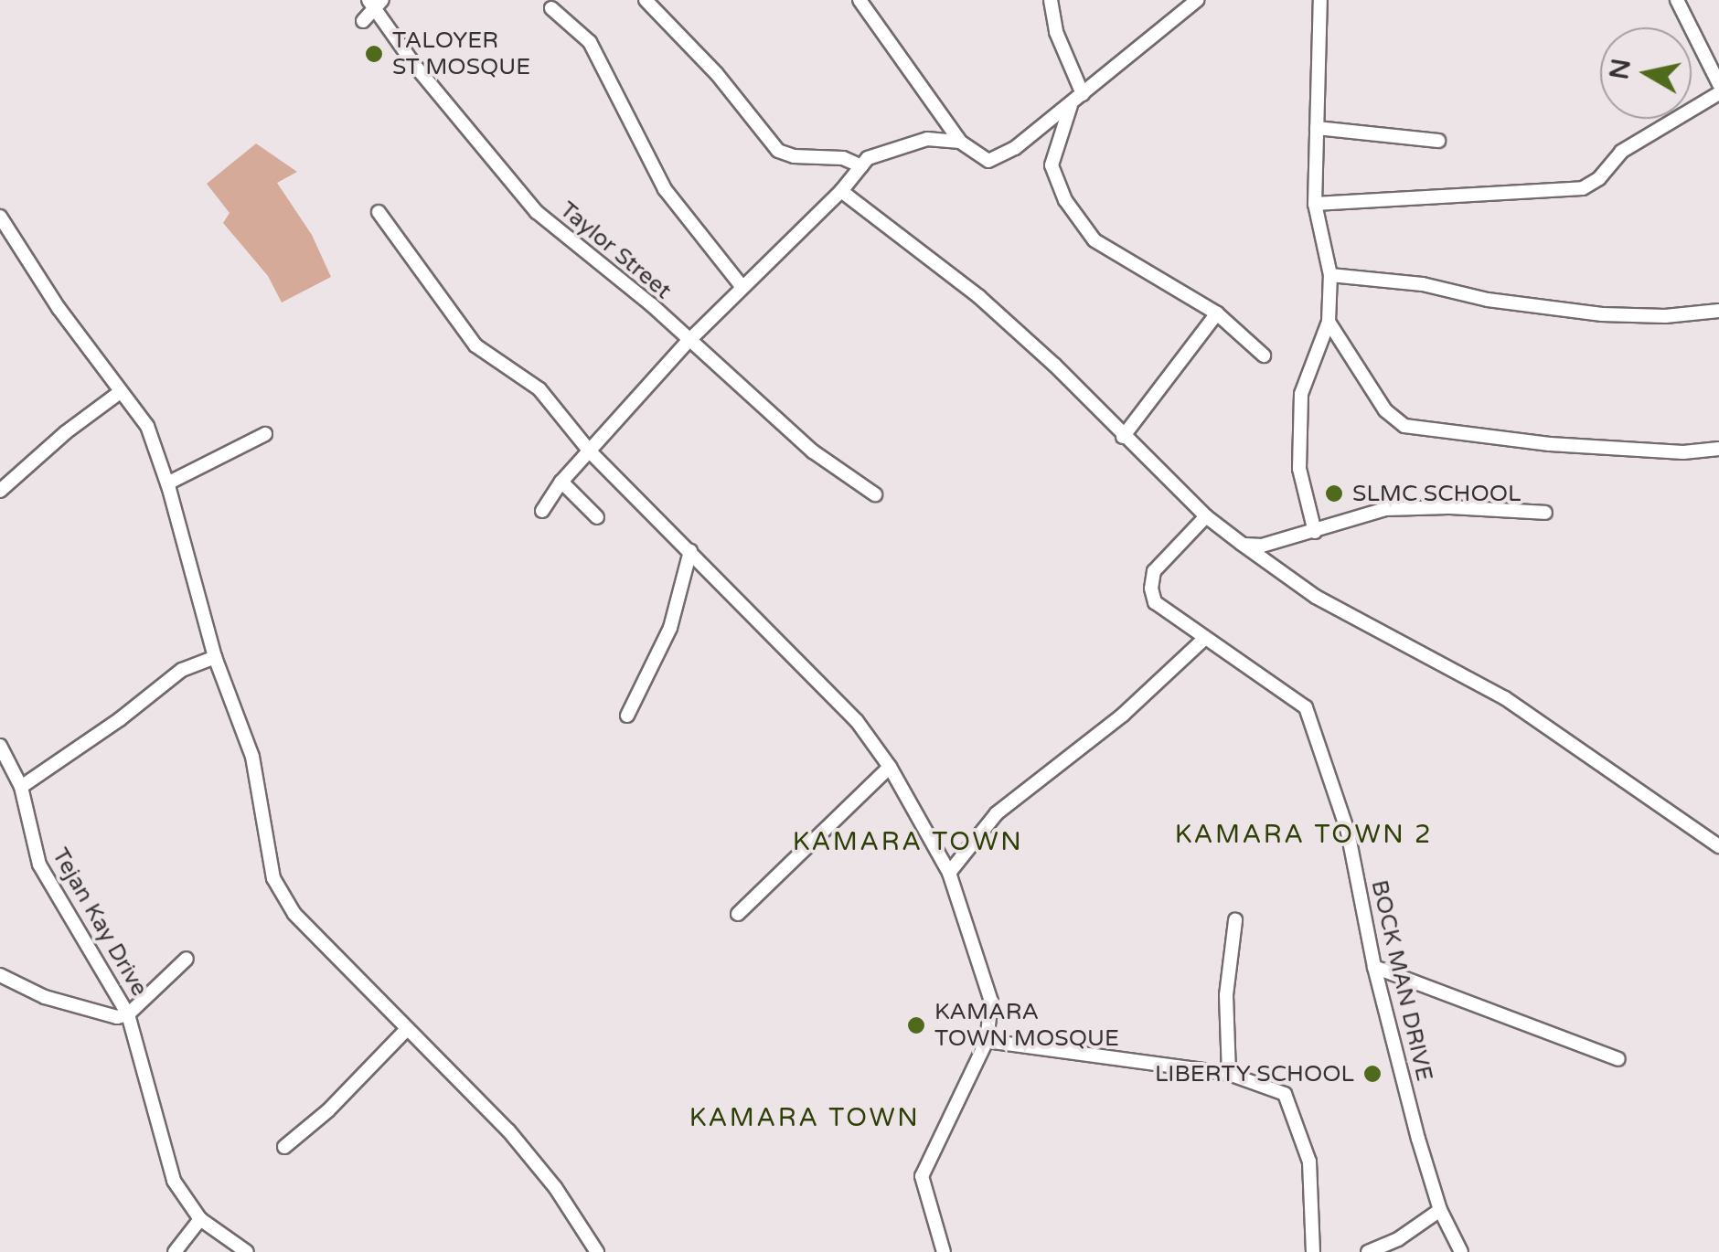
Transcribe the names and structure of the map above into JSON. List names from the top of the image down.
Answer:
{
  "streets": {
    "street": ["Taylor Street", "Tejan Kay Drive", "BOCK MAN DRIVE"]
  },
  "districts": ["KAMARA TOWN 2", "KAMARA TOWN", "KAMARA TOWN"],
  "places": [
    "TALOYER ST MOSQUE",
    "SLMC SCHOOL",
    "KAMARA TOWN MOSQUE",
    "LIBERTY SCHOOL"
  ],
  "north": "left"
}
